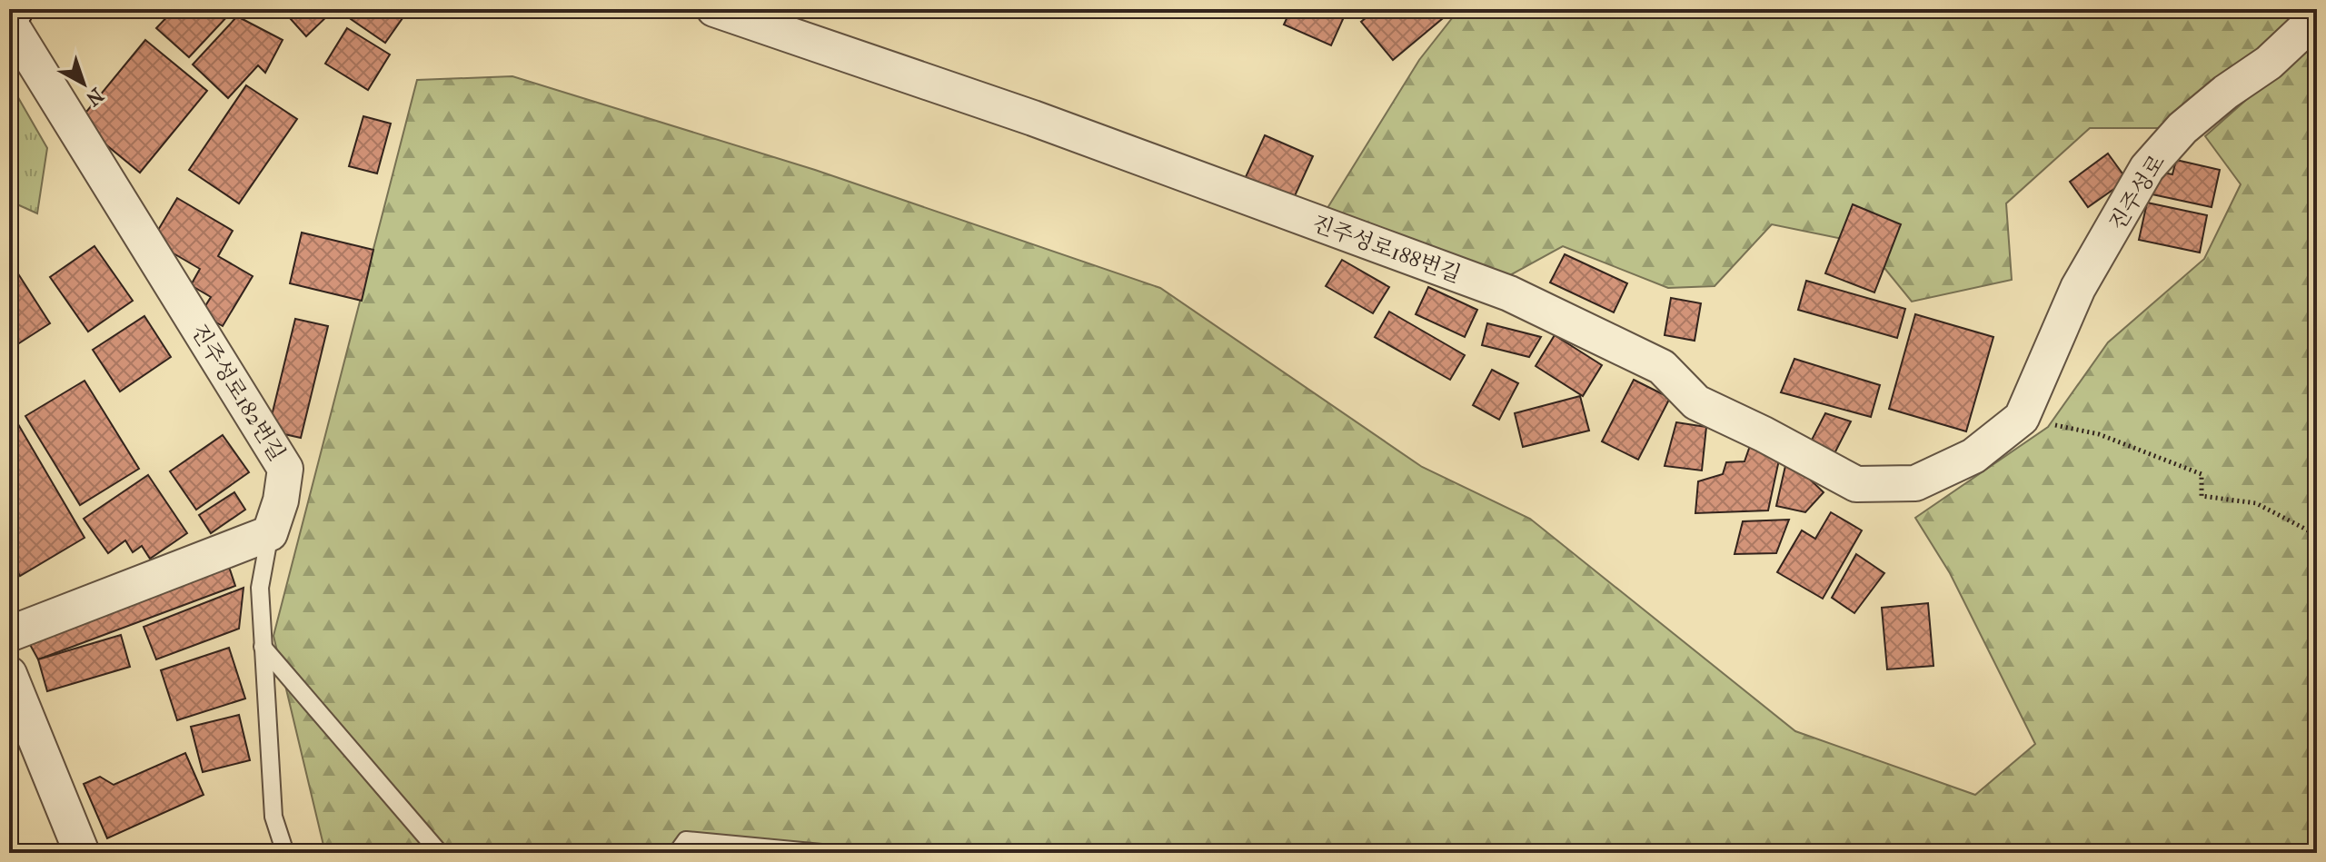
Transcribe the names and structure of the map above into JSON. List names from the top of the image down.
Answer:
{
  "streets": {
    "street": ["진주성로", "진주성로188번길", "진주성로182번길"]
  },
  "crossings": [
    ["진주성로", "진주성로188번길"]
  ],
  "north": "bottom right"
}
